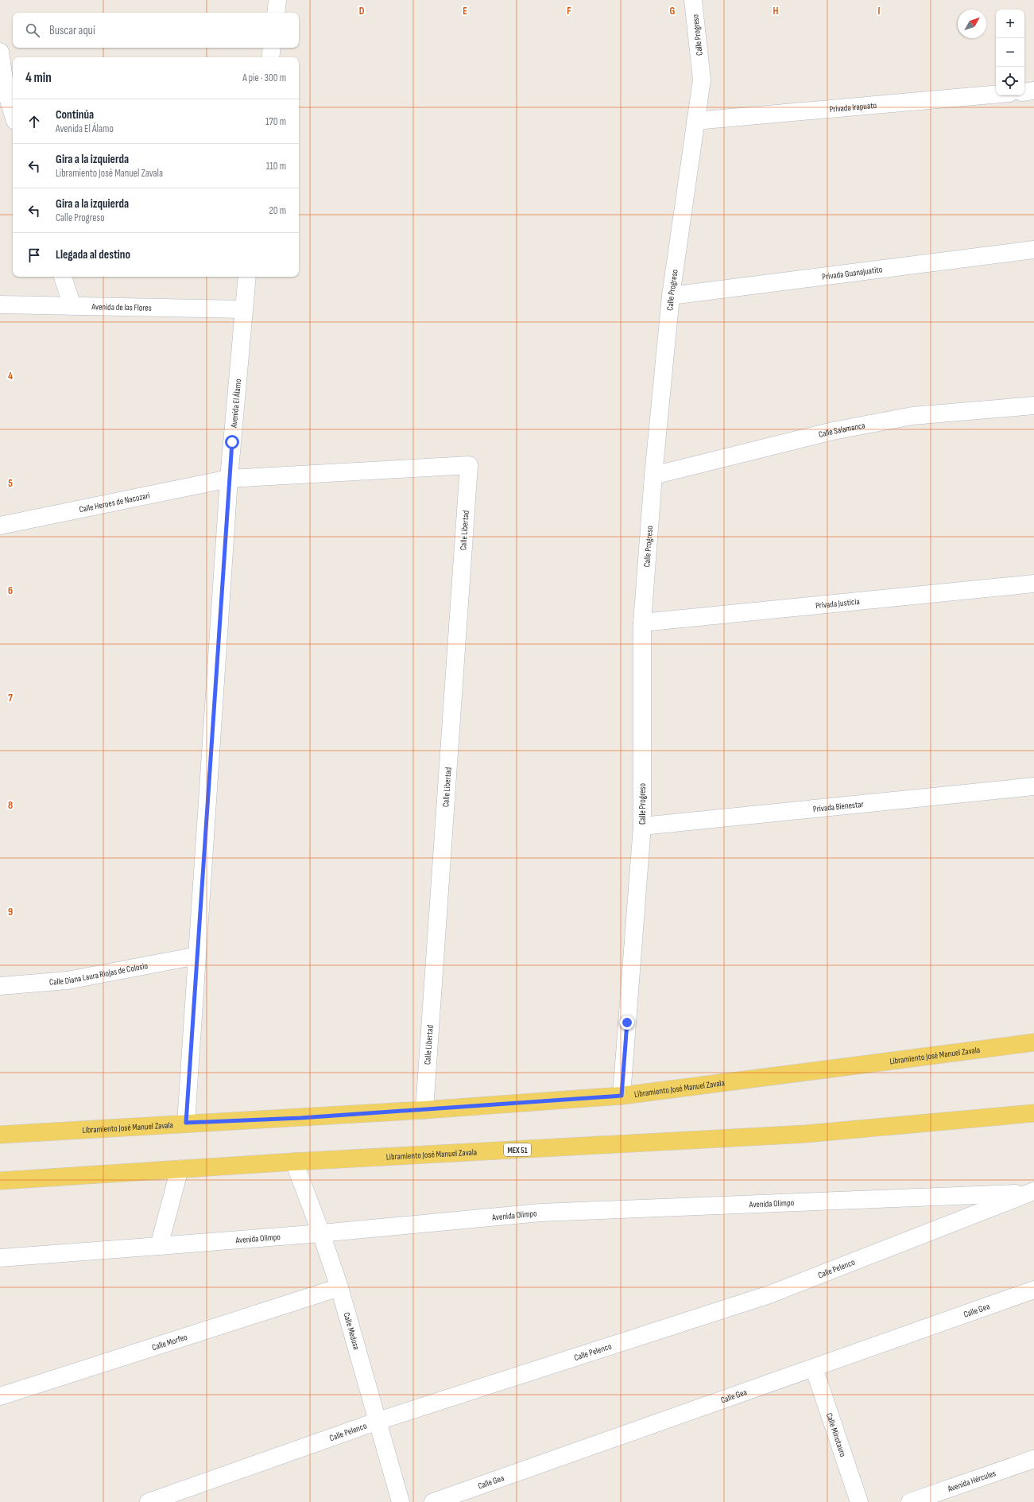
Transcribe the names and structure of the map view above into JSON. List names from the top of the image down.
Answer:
{
  "streets": {
    "main road": ["Libramiento José Manuel Zavala", "MEX 51"],
    "street": [
      "Calle Progreso",
      "Privada Irapuato",
      "Privada Guanajuatito",
      "Avenida de las Flores",
      "Avenida El Álamo",
      "Calle Salamanca",
      "Calle Heroes de Nacozari",
      "Calle Libertad",
      "Privada Justicia",
      "Privada Bienestar",
      "Calle Diana Laura Riojas de Colosio",
      "Avenida Olimpo",
      "Calle Pelenco",
      "Calle Gea",
      "Calle Medusa",
      "Calle Morfeo",
      "Calle Minotauro",
      "Avenida Hércules"
    ]
  },
  "crossings": [
    ["Calle Progreso", "Privada Irapuato"],
    ["Calle Progreso", "Privada Guanajuatito"],
    ["Calle Progreso", "Calle Salamanca"],
    ["Calle Progreso", "Privada Justicia"],
    ["Calle Progreso", "Privada Bienestar"],
    ["Calle Progreso", "Libramiento José Manuel Zavala"],
    ["Avenida de las Flores", "Avenida El Álamo"],
    ["Avenida El Álamo", "Calle Heroes de Nacozari"],
    ["Avenida El Álamo", "Calle Diana Laura Riojas de Colosio"],
    ["Avenida El Álamo", "Libramiento José Manuel Zavala"],
    ["Calle Heroes de Nacozari", "Calle Libertad"],
    ["Calle Libertad", "Libramiento José Manuel Zavala"],
    ["Libramiento José Manuel Zavala", "Calle Medusa"],
    ["Avenida Olimpo", "Calle Pelenco"],
    ["Avenida Olimpo", "Calle Medusa"],
    ["Calle Pelenco", "Calle Medusa"],
    ["Calle Gea", "Calle Minotauro"],
    ["Calle Medusa", "Calle Morfeo"]
  ],
  "north": "top right",
  "page": {
    "map_buttons": ["+", "−"],
    "search": "Buscar aquí",
    "heading": ["4 min", "A pie · 300 m"],
    "list": [
      ["Continúa", "Avenida El Álamo", "170 m"],
      ["Gira a la izquierda", "Libramiento José Manuel Zavala", "110 m"],
      ["Gira a la izquierda", "Calle Progreso", "20 m"],
      "Llegada al destino"
    ]
  },
  "grid": {
    "columns": [
      "D",
      "E",
      "F",
      "G",
      "H",
      "I"
    ],
    "rows": [
      "4",
      "5",
      "6",
      "7",
      "8",
      "9"
    ]
  }
}
